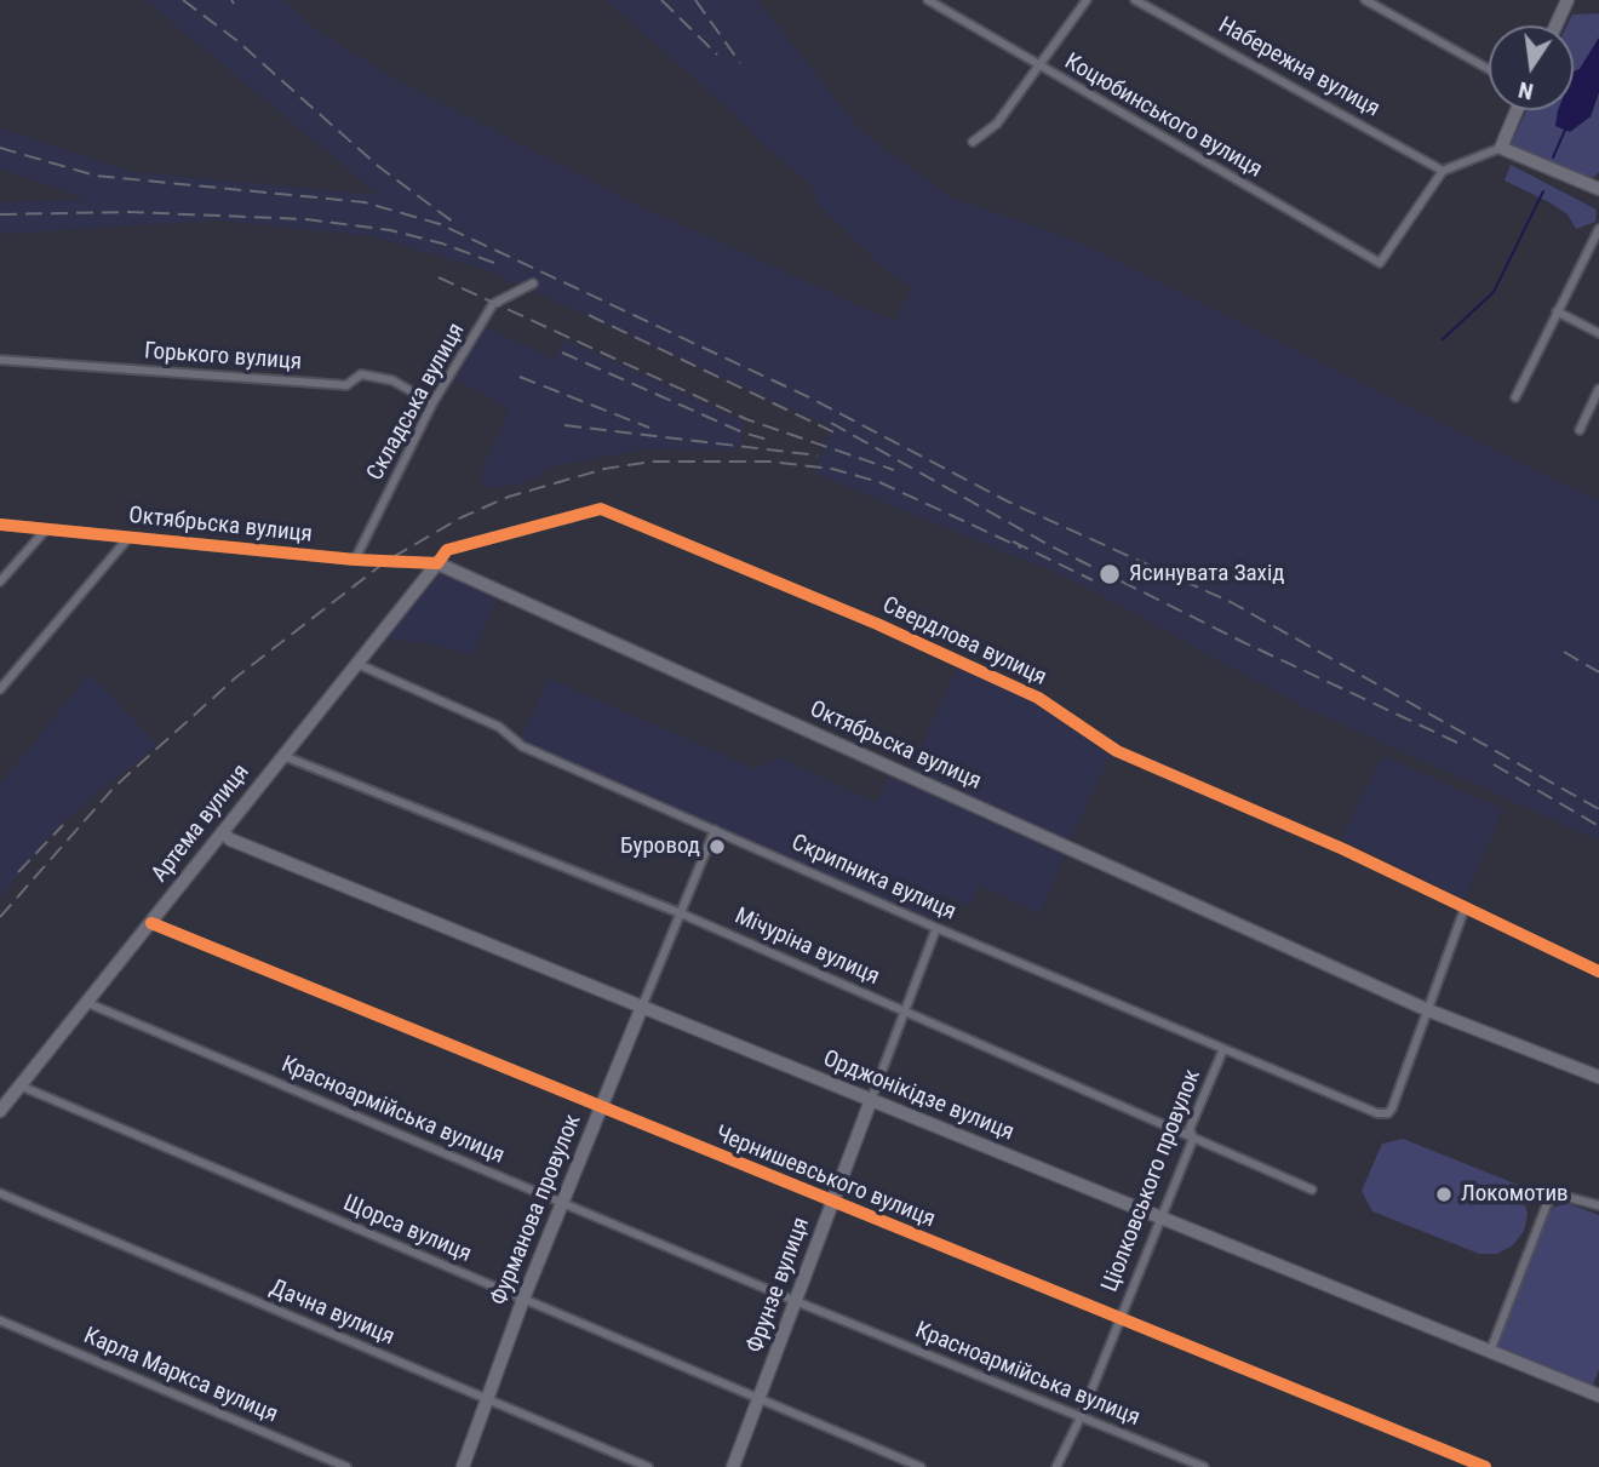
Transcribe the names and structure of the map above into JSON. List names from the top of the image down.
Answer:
{
  "streets": {
    "main road": [
      "Октябрьска вулиця",
      "Артема вулиця",
      "Орджонікідзе вулиця",
      "Фурманова провулок",
      "Фрунзе вулиця"
    ],
    "street": [
      "Набережна вулиця",
      "Коцюбинського вулиця",
      "Горького вулиця",
      "Складська вулиця",
      "Свердлова вулиця",
      "Скрипника вулиця",
      "Мічуріна вулиця",
      "Красноармійська вулиця",
      "Чернишевського вулиця",
      "Ціолковського провулок",
      "Щорса вулиця",
      "Дачна вулиця",
      "Карла Маркса вулиця"
    ]
  },
  "crossings": [
    ["Набережна вулиця", "Коцюбинського вулиця"],
    ["Горького вулиця", "Складська вулиця"],
    ["Складська вулиця", "Октябрьска вулиця"],
    ["Октябрьска вулиця", "Свердлова вулиця"],
    ["Октябрьска вулиця", "Артема вулиця"],
    ["Октябрьска вулиця", "Скрипника вулиця"],
    ["Свердлова вулиця", "Артема вулиця"],
    ["Артема вулиця", "Скрипника вулиця"],
    ["Артема вулиця", "Мічуріна вулиця"],
    ["Артема вулиця", "Орджонікідзе вулиця"],
    ["Артема вулиця", "Красноармійська вулиця"],
    ["Артема вулиця", "Чернишевського вулиця"],
    ["Артема вулиця", "Щорса вулиця"],
    ["Скрипника вулиця", "Ціолковського провулок"],
    ["Скрипника вулиця", "Фурманова провулок"],
    ["Скрипника вулиця", "Фрунзе вулиця"],
    ["Мічуріна вулиця", "Ціолковського провулок"],
    ["Мічуріна вулиця", "Фурманова провулок"],
    ["Мічуріна вулиця", "Фрунзе вулиця"],
    ["Орджонікідзе вулиця", "Ціолковського провулок"],
    ["Орджонікідзе вулиця", "Фурманова провулок"],
    ["Орджонікідзе вулиця", "Фрунзе вулиця"],
    ["Красноармійська вулиця", "Ціолковського провулок"],
    ["Красноармійська вулиця", "Фурманова провулок"],
    ["Красноармійська вулиця", "Фрунзе вулиця"],
    ["Чернишевського вулиця", "Ціолковського провулок"],
    ["Чернишевського вулиця", "Фурманова провулок"],
    ["Чернишевського вулиця", "Фрунзе вулиця"],
    ["Фурманова провулок", "Щорса вулиця"],
    ["Фурманова провулок", "Дачна вулиця"],
    ["Щорса вулиця", "Фрунзе вулиця"]
  ],
  "places": ["Ясинувата Захід", "Буровод", "Локомотив"],
  "north": "bottom"
}
